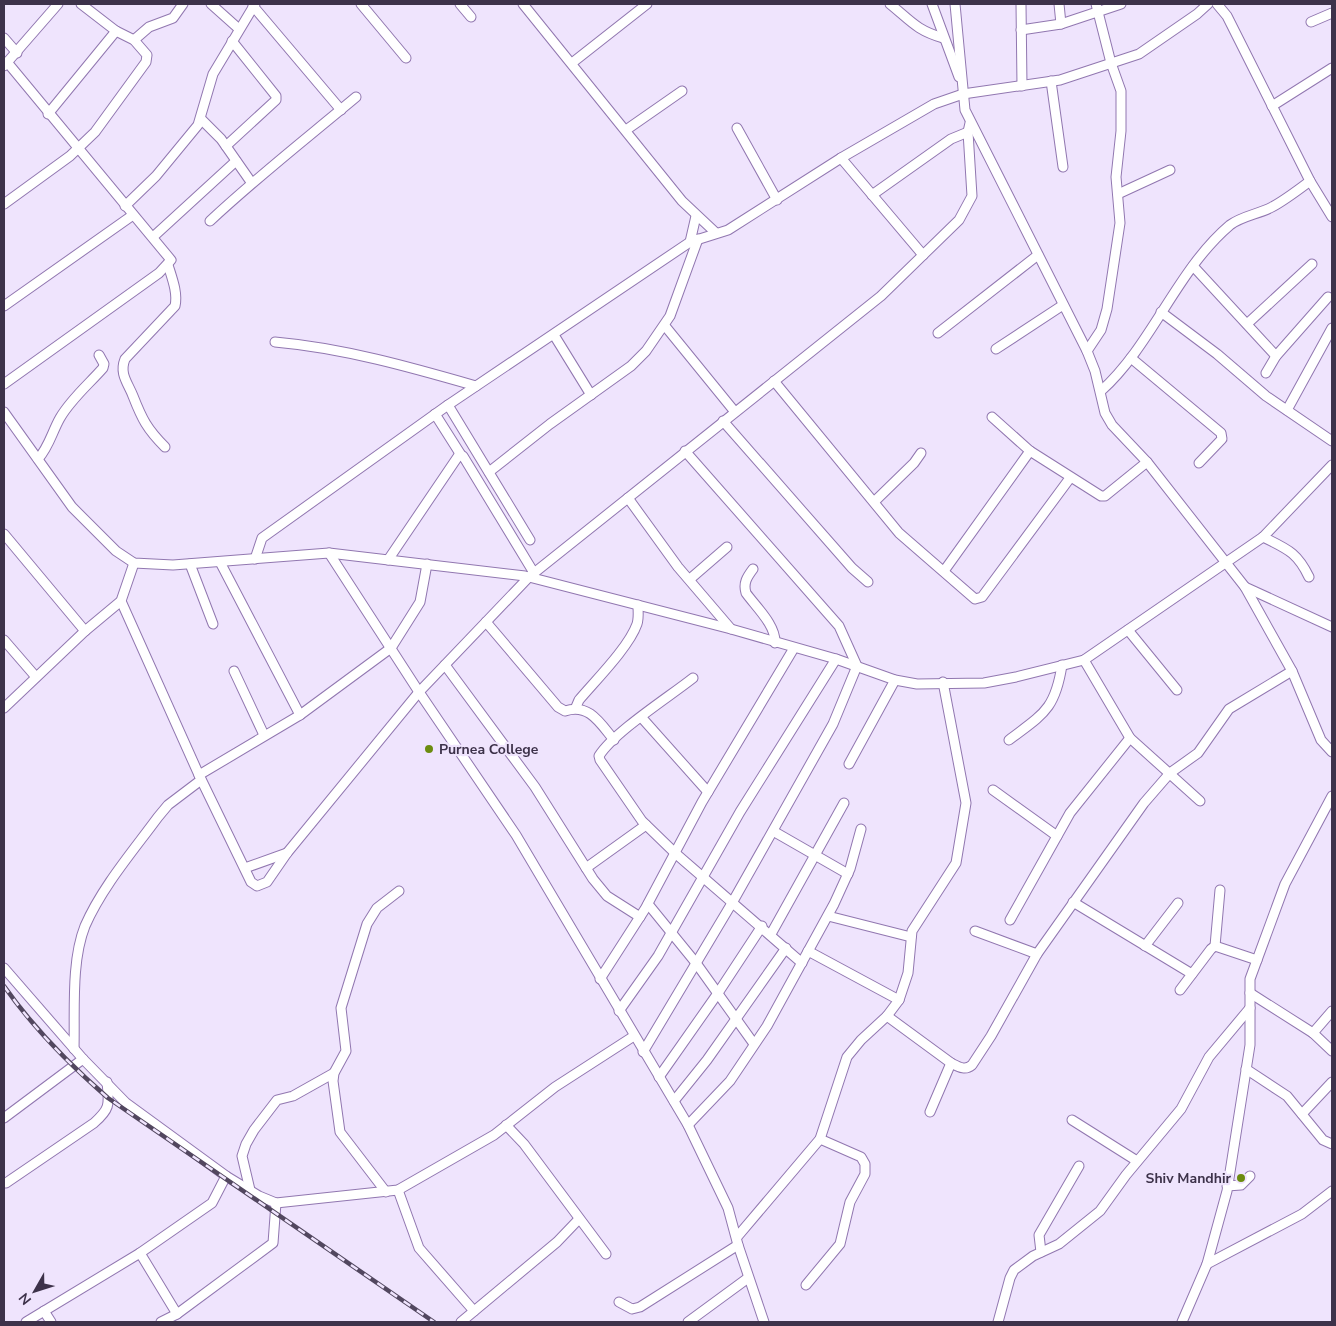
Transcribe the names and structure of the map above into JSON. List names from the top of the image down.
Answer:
{
  "places": ["Purnea College", "Shiv Mandhir"],
  "north": "bottom left"
}
